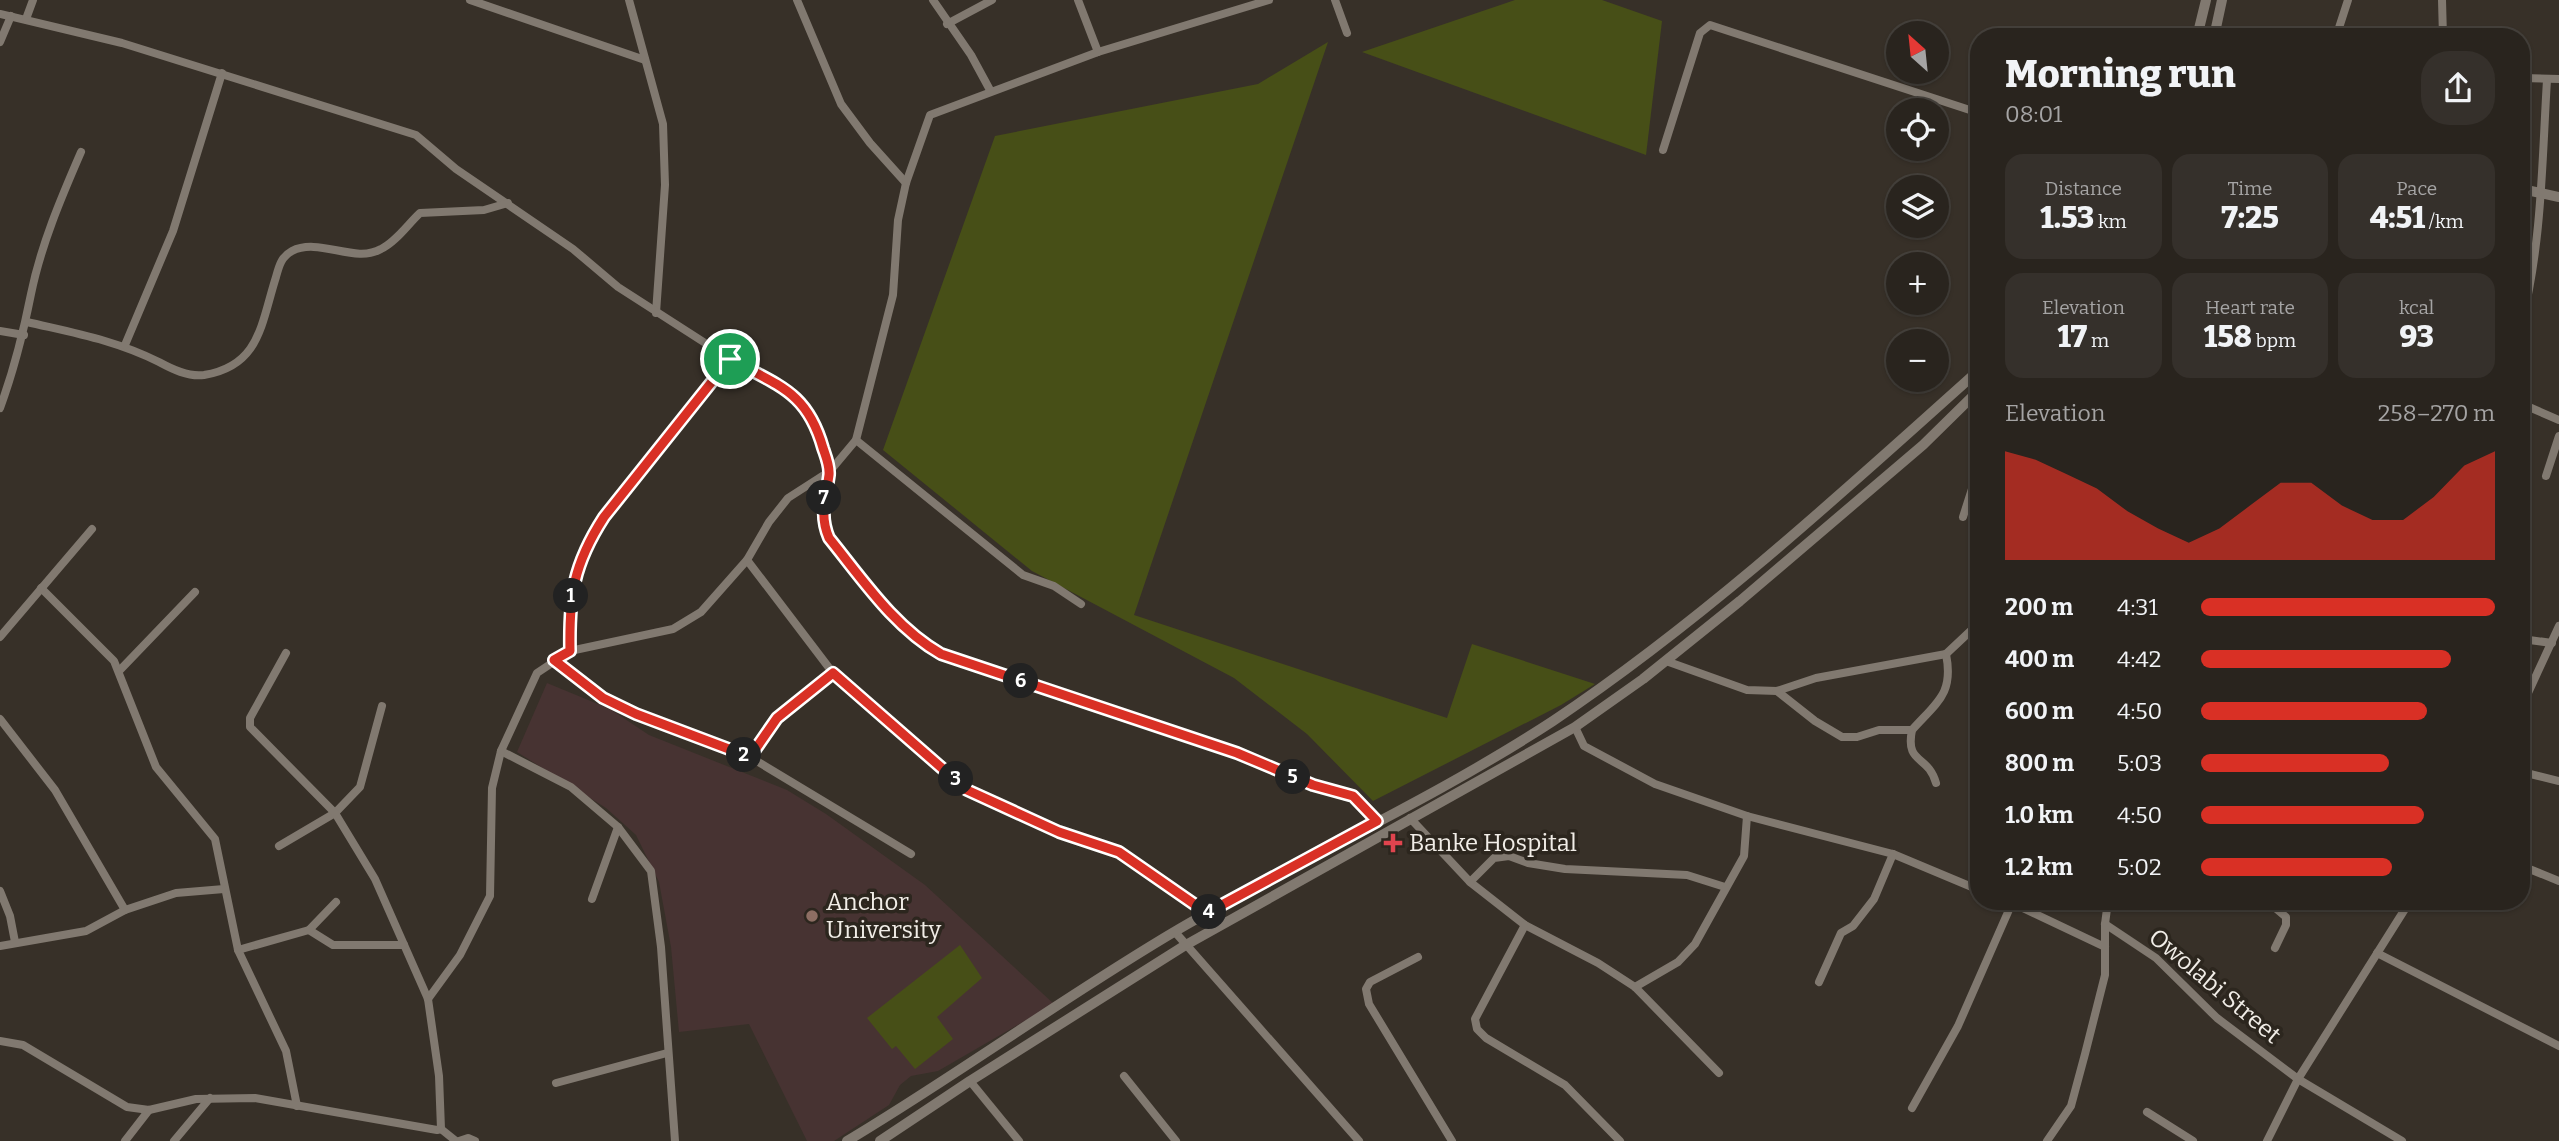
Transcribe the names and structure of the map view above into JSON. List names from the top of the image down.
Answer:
{
  "streets": {
    "street": ["Owolabi Street"]
  },
  "places": {
    "health": ["Banke Hospital"],
    "other": ["Anchor University"]
  },
  "north": "top left",
  "page": {
    "map_buttons": ["+", "−"],
    "heading": ["Morning run", "08:01"],
    "stats": [
      ["Distance", "1.53 km"],
      ["Time", "7:25"],
      ["Pace", "4:51 /km"],
      ["Elevation", "17 m"],
      ["Heart rate", "158 bpm"],
      ["kcal", "93"]
    ],
    "chart": ["Elevation", "258–270 m"],
    "pins": [
      "7",
      "1",
      "6",
      "2",
      "5",
      "3",
      "4"
    ],
    "list": [
      {
        "name": "200 m",
        "note": "4:31"
      },
      {
        "name": "400 m",
        "note": "4:42"
      },
      {
        "name": "600 m",
        "note": "4:50"
      },
      {
        "name": "800 m",
        "note": "5:03"
      },
      {
        "name": "1.0 km",
        "note": "4:50"
      },
      {
        "name": "1.2 km",
        "note": "5:02"
      }
    ]
  }
}
